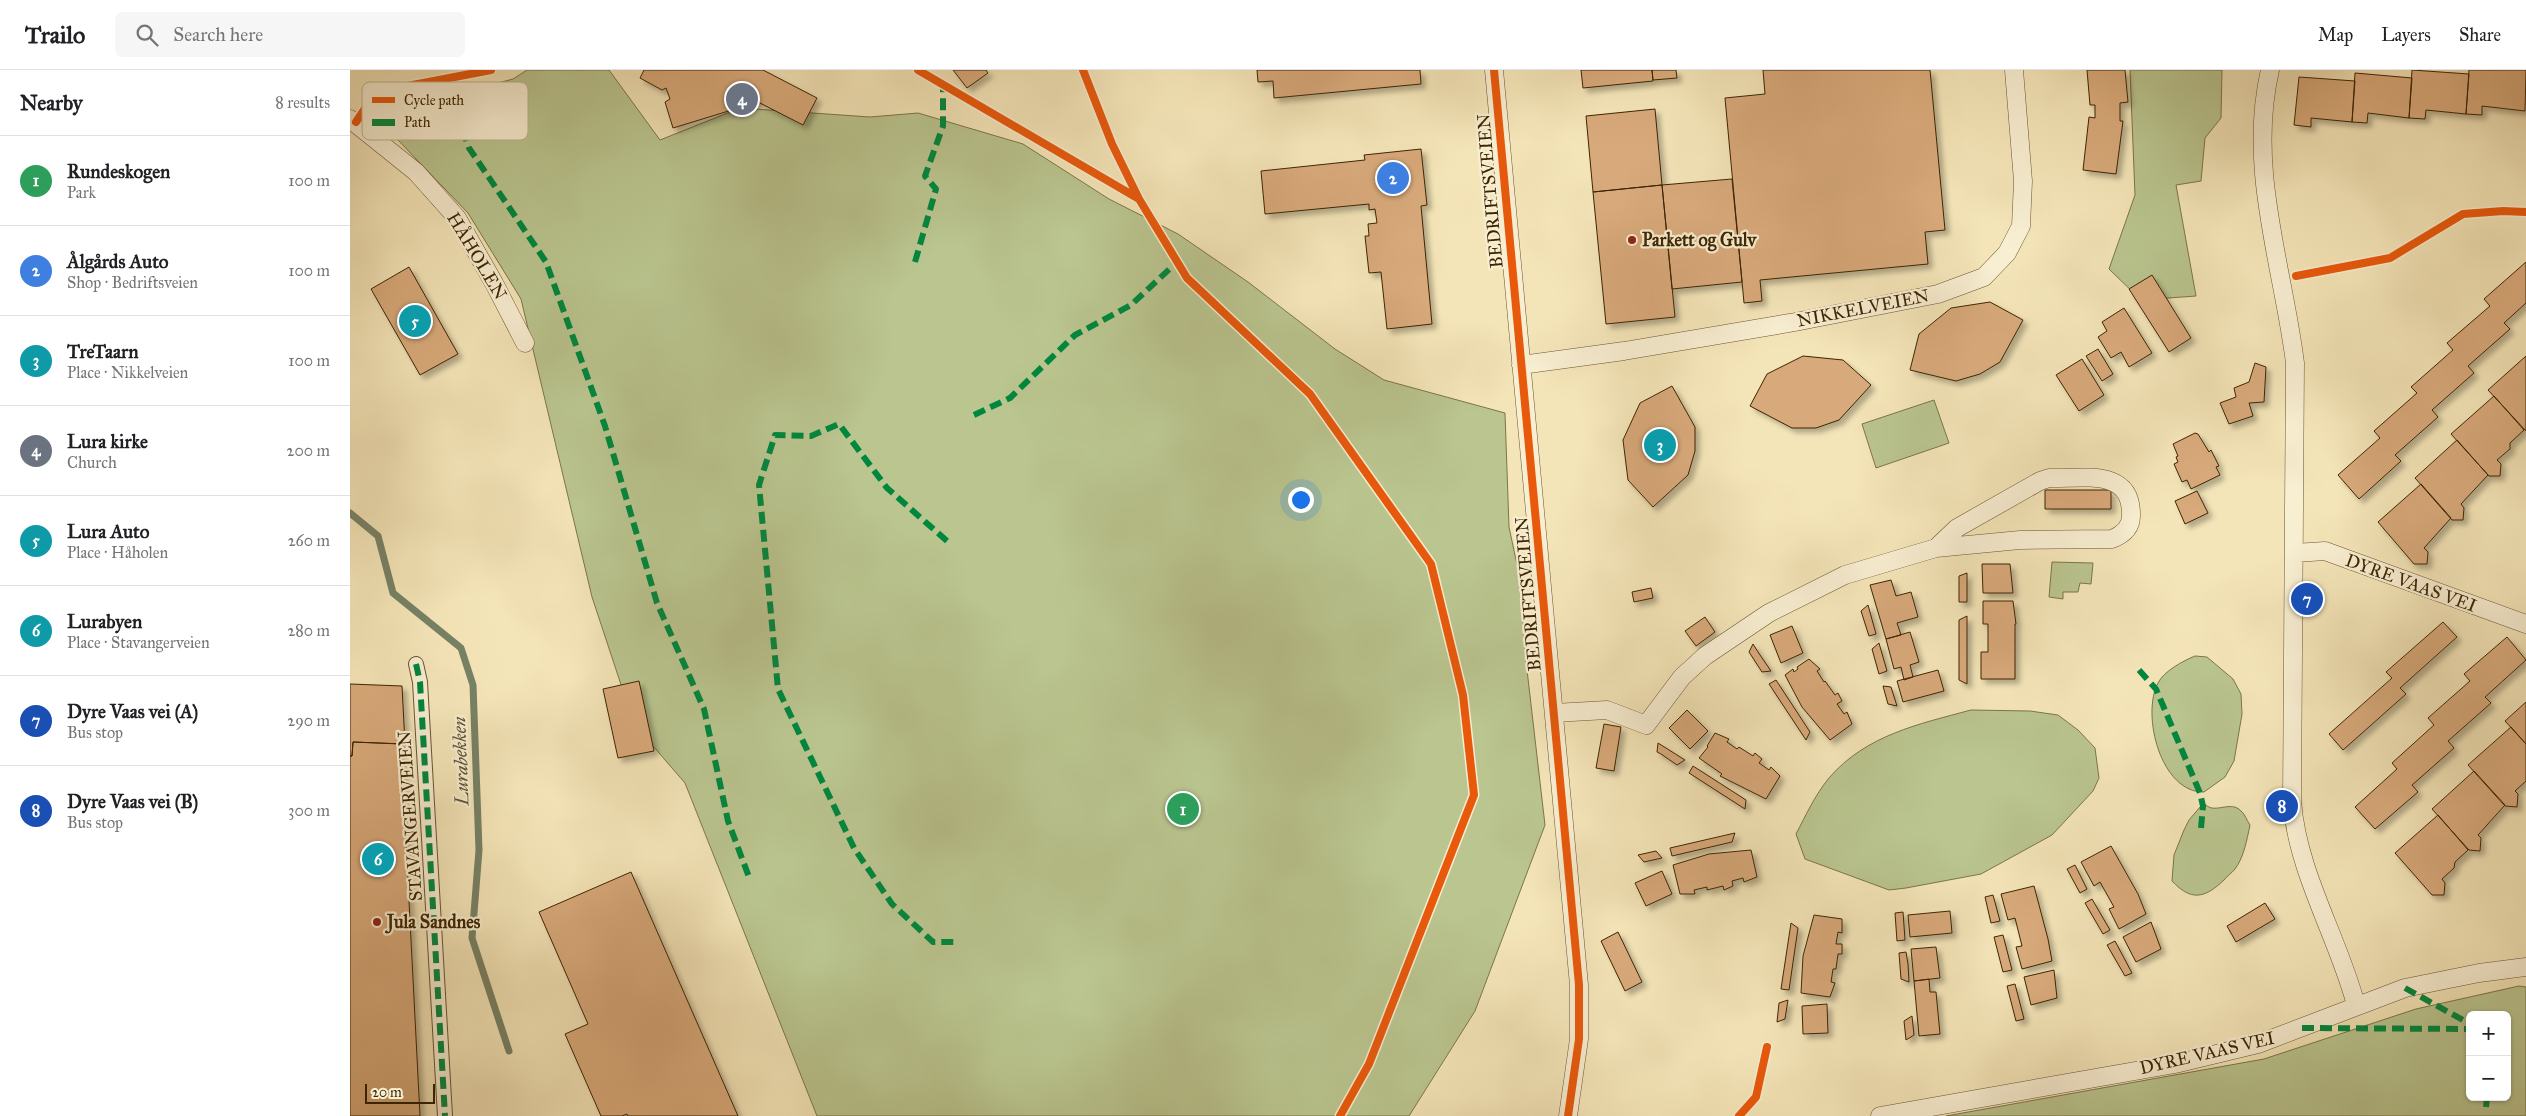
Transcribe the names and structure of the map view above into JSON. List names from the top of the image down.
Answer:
{
  "streets": {
    "street": [
      "BEDRIFTSVEIEN",
      "HÅHOLEN",
      "NIKKELVEIEN",
      "DYRE VAAS VEI",
      "STAVANGERVEIEN"
    ]
  },
  "crossings": [
    ["BEDRIFTSVEIEN", "NIKKELVEIEN"]
  ],
  "water": ["Lurabekken"],
  "places": ["Parkett og Gulv", "Jula Sandnes"],
  "legend": ["Cycle path", "Path"],
  "scale_bar": "20 m",
  "page": {
    "header": "Trailo",
    "search": "Search here",
    "nav": ["Map", "Layers", "Share"],
    "heading": ["Nearby", "8 results"],
    "pins": [
      "4",
      "2",
      "5",
      "3",
      "7",
      "8",
      "1",
      "6"
    ],
    "list": [
      {
        "mark": "1",
        "name": "Rundeskogen",
        "note": "Park",
        "value": "100 m"
      },
      {
        "mark": "2",
        "name": "Ålgårds Auto",
        "note": "Shop · Bedriftsveien",
        "value": "100 m"
      },
      {
        "mark": "3",
        "name": "TreTaarn",
        "note": "Place · Nikkelveien",
        "value": "100 m"
      },
      {
        "mark": "4",
        "name": "Lura kirke",
        "note": "Church",
        "value": "200 m"
      },
      {
        "mark": "5",
        "name": "Lura Auto",
        "note": "Place · Håholen",
        "value": "260 m"
      },
      {
        "mark": "6",
        "name": "Lurabyen",
        "note": "Place · Stavangerveien",
        "value": "280 m"
      },
      {
        "mark": "7",
        "name": "Dyre Vaas vei (A)",
        "note": "Bus stop",
        "value": "290 m"
      },
      {
        "mark": "8",
        "name": "Dyre Vaas vei (B)",
        "note": "Bus stop",
        "value": "300 m"
      }
    ],
    "map_buttons": ["+", "−"],
    "scale": "20 m"
  }
}
